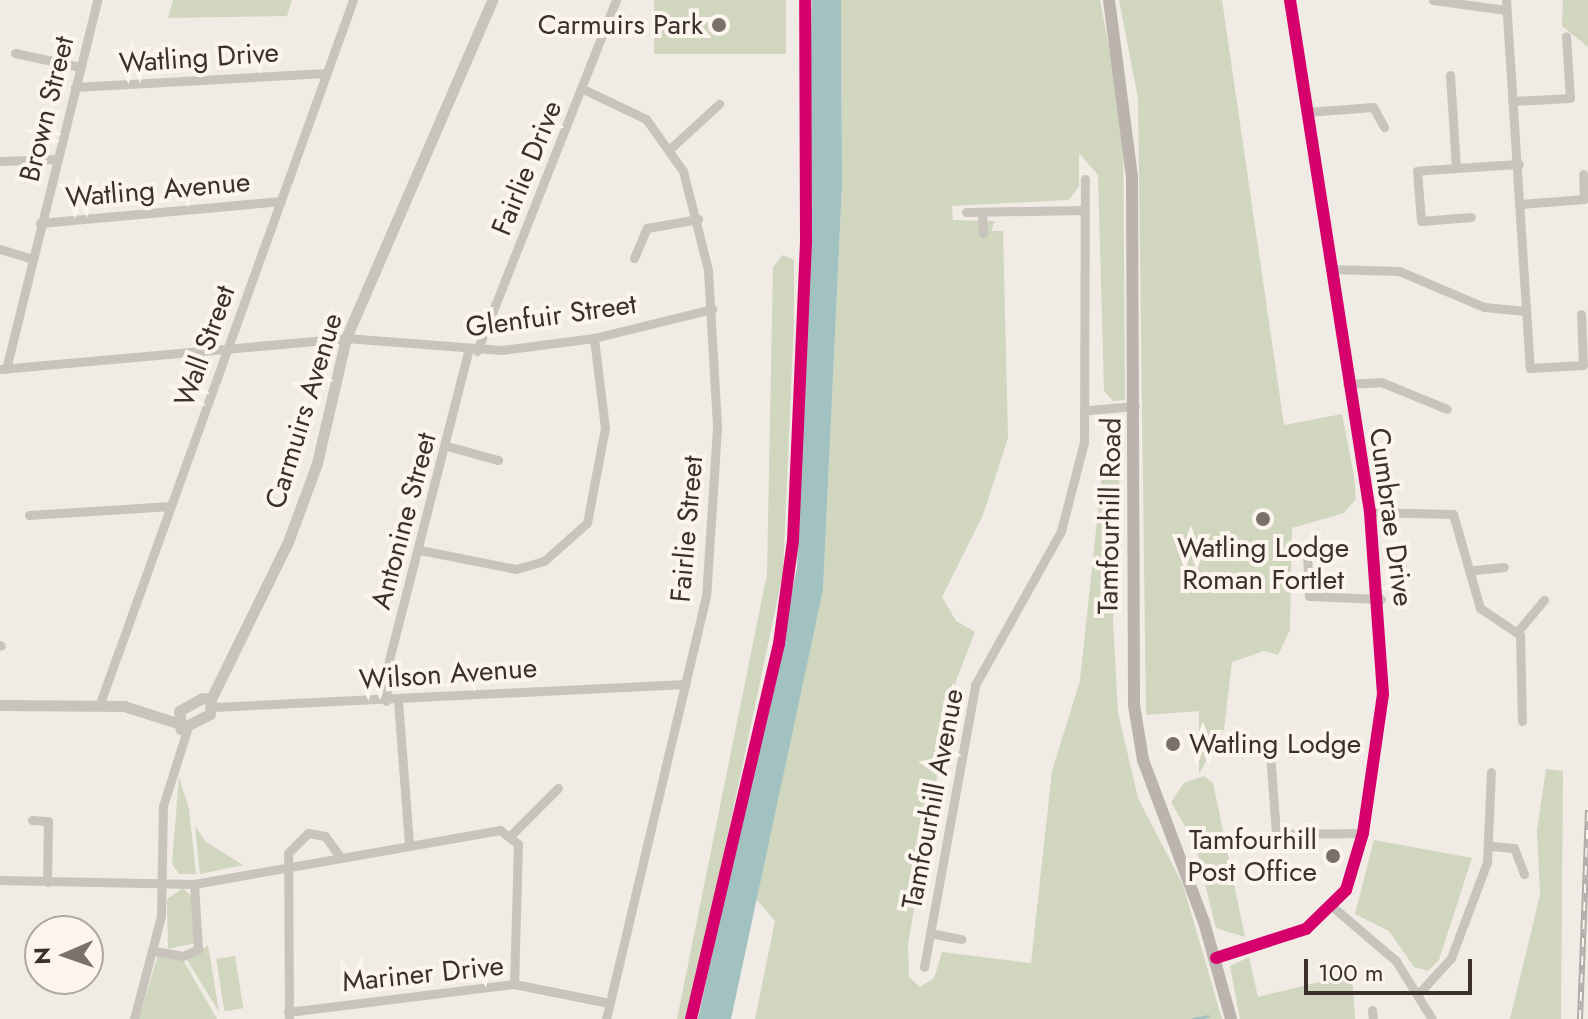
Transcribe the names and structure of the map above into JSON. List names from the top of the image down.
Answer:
{
  "streets": {
    "main road": ["Tamfourhill Road"],
    "street": [
      "Watling Drive",
      "Brown Street",
      "Fairlie Drive",
      "Watling Avenue",
      "Glenfuir Street",
      "Wall Street",
      "Carmuirs Avenue",
      "Cumbrae Drive",
      "Antonine Street",
      "Fairlie Street",
      "Wilson Avenue",
      "Tamfourhill Avenue",
      "Mariner Drive"
    ]
  },
  "crossings": [
    ["Watling Drive", "Brown Street"],
    ["Watling Drive", "Wall Street"],
    ["Brown Street", "Watling Avenue"],
    ["Brown Street", "Glenfuir Street"],
    ["Fairlie Drive", "Glenfuir Street"],
    ["Fairlie Drive", "Antonine Street"],
    ["Fairlie Drive", "Fairlie Street"],
    ["Watling Avenue", "Wall Street"],
    ["Glenfuir Street", "Wall Street"],
    ["Glenfuir Street", "Carmuirs Avenue"],
    ["Glenfuir Street", "Antonine Street"],
    ["Glenfuir Street", "Fairlie Street"],
    ["Carmuirs Avenue", "Wilson Avenue"],
    ["Antonine Street", "Wilson Avenue"],
    ["Fairlie Street", "Wilson Avenue"],
    ["Fairlie Street", "Mariner Drive"]
  ],
  "places": [
    "Carmuirs Park",
    "Watling Lodge Roman Fortlet",
    "Watling Lodge",
    "Tamfourhill Post Office"
  ],
  "scale_bar": "100 m",
  "north": "left"
}
